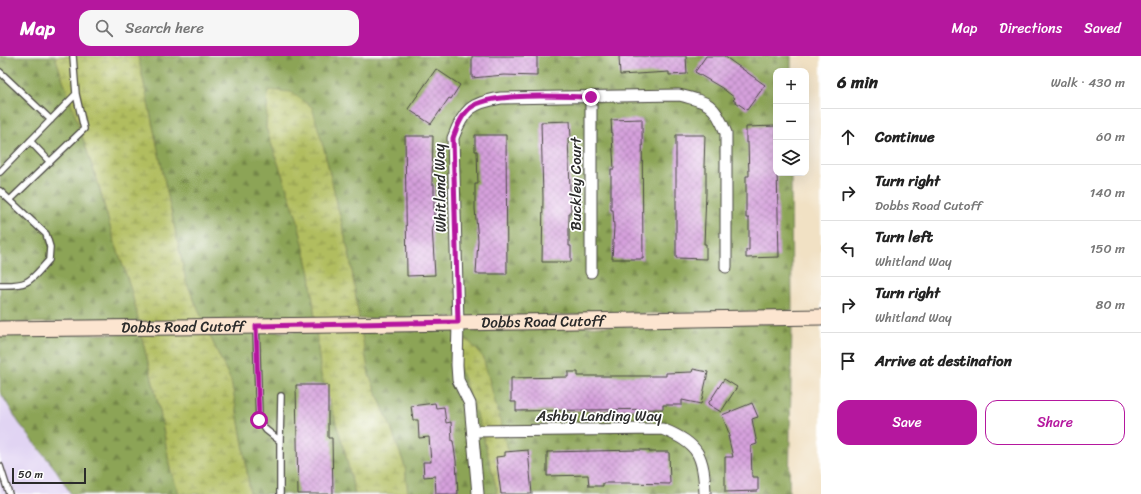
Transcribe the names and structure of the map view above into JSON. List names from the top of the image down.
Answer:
{
  "streets": {
    "street": [
      "Buckley Court",
      "Whitland Way",
      "Dobbs Road Cutoff",
      "Ashby Landing Way"
    ]
  },
  "crossings": [
    ["Buckley Court", "Whitland Way"],
    ["Whitland Way", "Dobbs Road Cutoff"]
  ],
  "scale_bar": "50 m",
  "page": {
    "header": "Map",
    "search": "Search here",
    "nav": ["Map", "Directions", "Saved"],
    "heading": ["6 min", "Walk · 430 m"],
    "map_buttons": ["+", "−"],
    "list": [
      ["Continue", "60 m"],
      ["Turn right", "Dobbs Road Cutoff", "140 m"],
      ["Turn left", "Whitland Way", "150 m"],
      ["Turn right", "Whitland Way", "80 m"],
      "Arrive at destination"
    ],
    "buttons": ["Save", "Share"],
    "scale": "50 m"
  }
}
